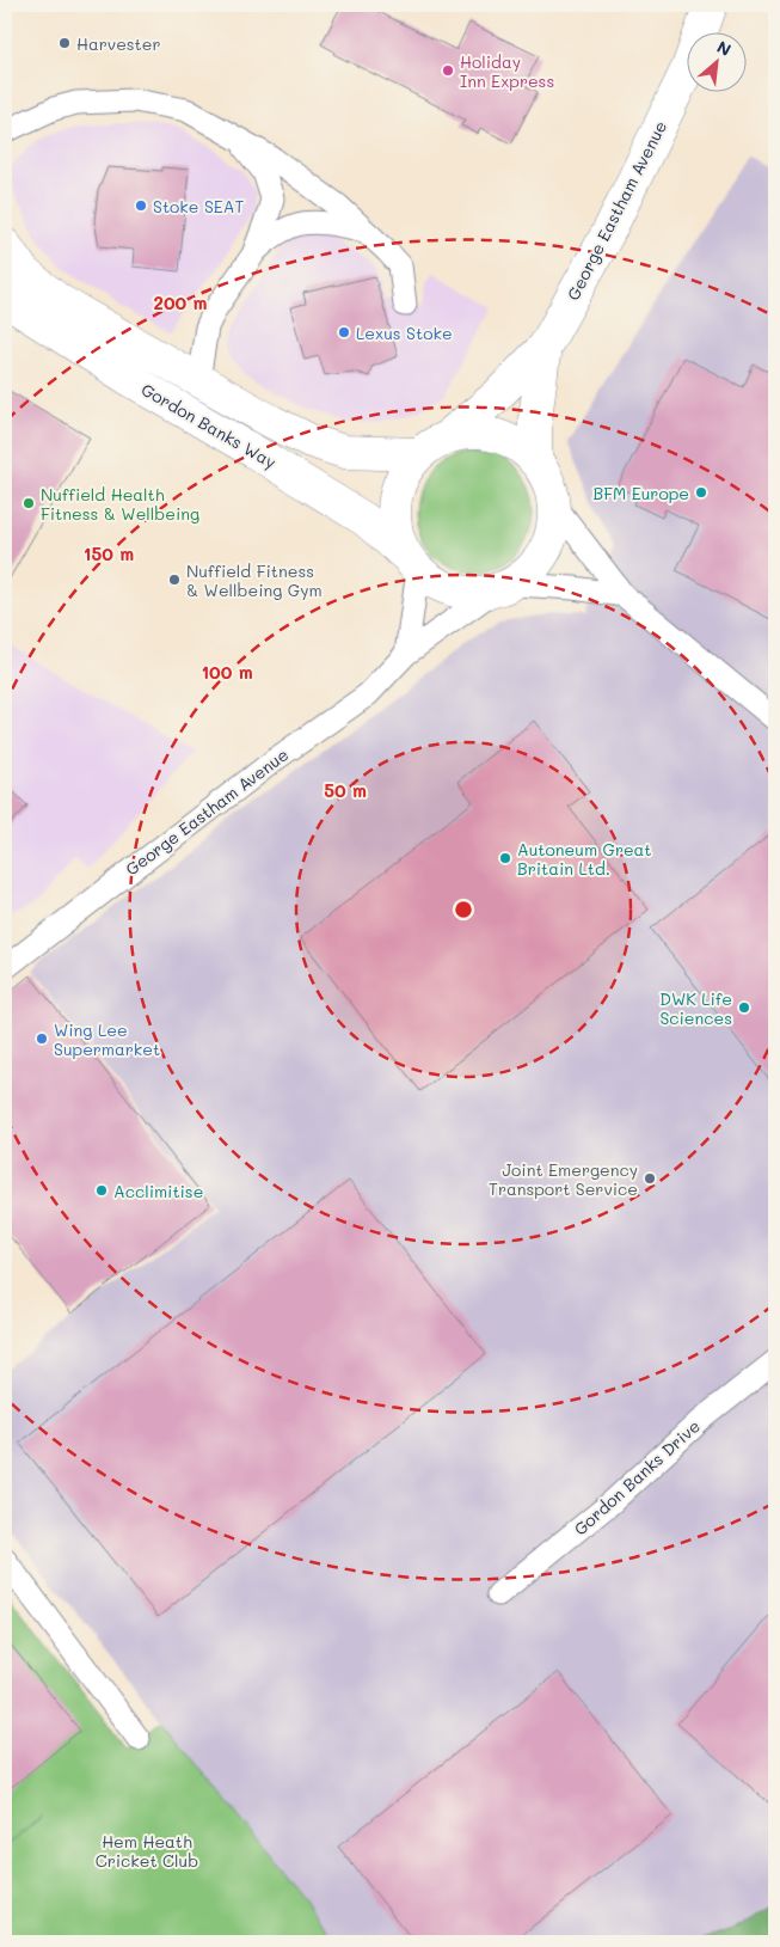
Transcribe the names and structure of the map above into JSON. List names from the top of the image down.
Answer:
{
  "streets": {
    "main road": ["George Eastham Avenue", "Gordon Banks Way"],
    "street": ["Gordon Banks Drive"]
  },
  "crossings": [
    ["George Eastham Avenue", "Gordon Banks Way"]
  ],
  "parks": ["Hem Heath Cricket Club"],
  "places": [
    "Harvester",
    "Holiday Inn Express",
    "Stoke SEAT",
    "Lexus Stoke",
    "BFM Europe",
    "Nuffield Health Fitness & Wellbeing",
    "Nuffield Fitness & Wellbeing Gym",
    "Autoneum Great Britain Ltd.",
    "DWK Life Sciences",
    "Wing Lee Supermarket",
    "Joint Emergency Transport Service",
    "Acclimitise"
  ],
  "north": "top right",
  "rings": [
    "200 m",
    "150 m",
    "100 m",
    "50 m"
  ]
}
